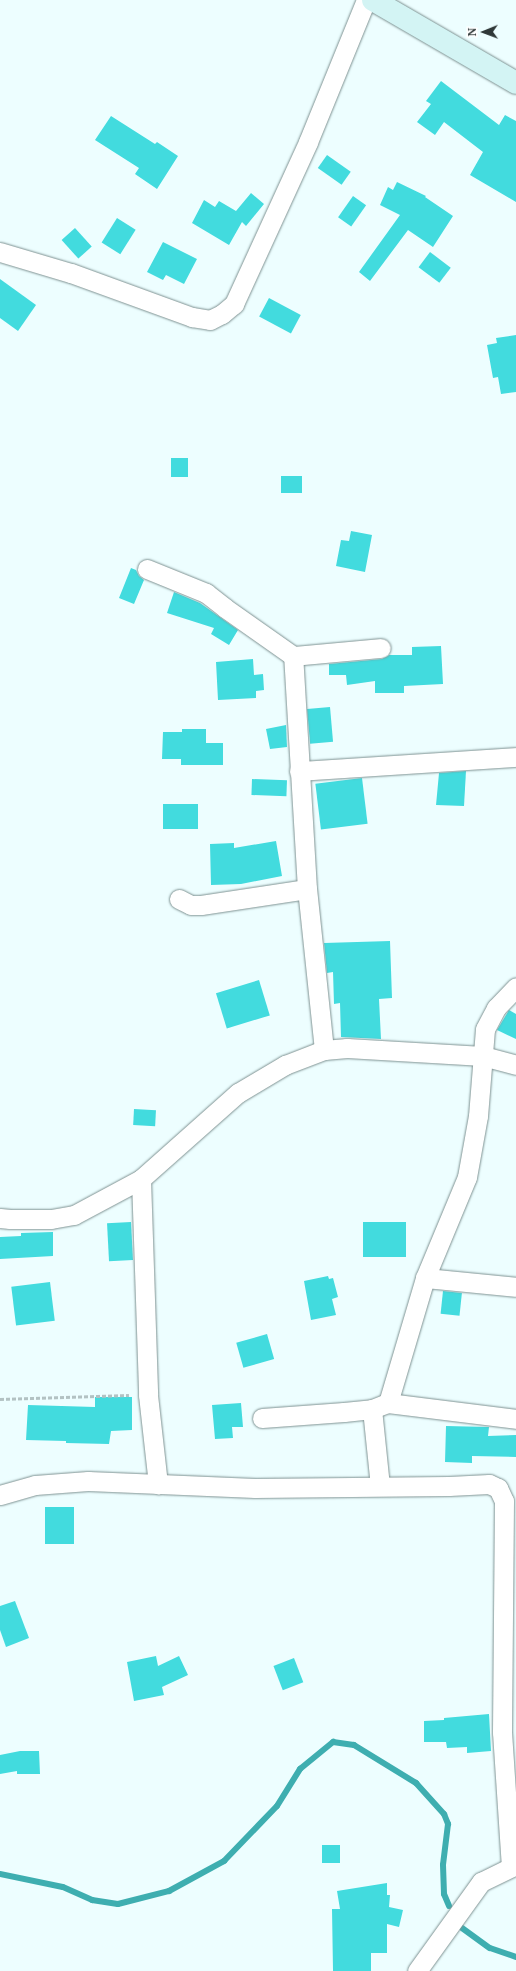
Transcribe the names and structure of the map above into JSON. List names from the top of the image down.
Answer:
{
  "north": "left"
}
